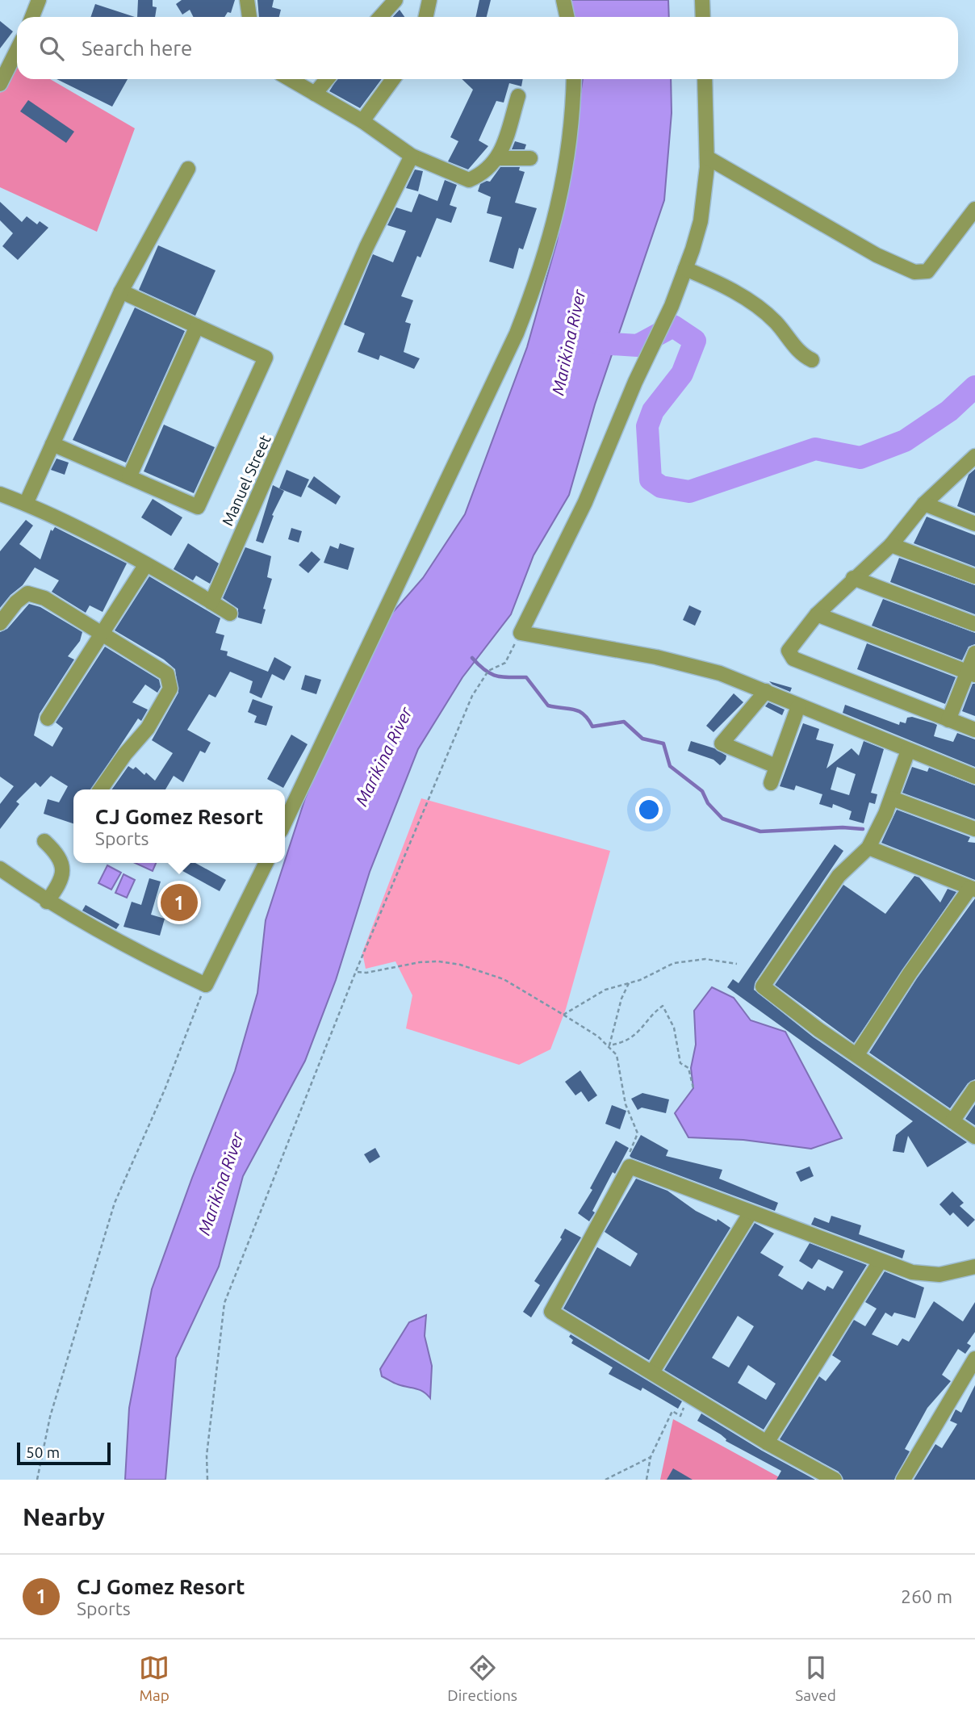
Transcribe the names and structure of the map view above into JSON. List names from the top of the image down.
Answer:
{
  "streets": {
    "street": ["Manuel Street"]
  },
  "water": ["Marikina River"],
  "scale_bar": "50 m",
  "page": {
    "search": "Search here",
    "popup": ["CJ Gomez Resort", "Sports"],
    "pins": "1",
    "scale": "50 m",
    "heading": "Nearby",
    "list": [
      {
        "mark": "1",
        "name": "CJ Gomez Resort",
        "note": "Sports",
        "value": "260 m"
      }
    ],
    "nav": ["Map", "Directions", "Saved"]
  }
}
